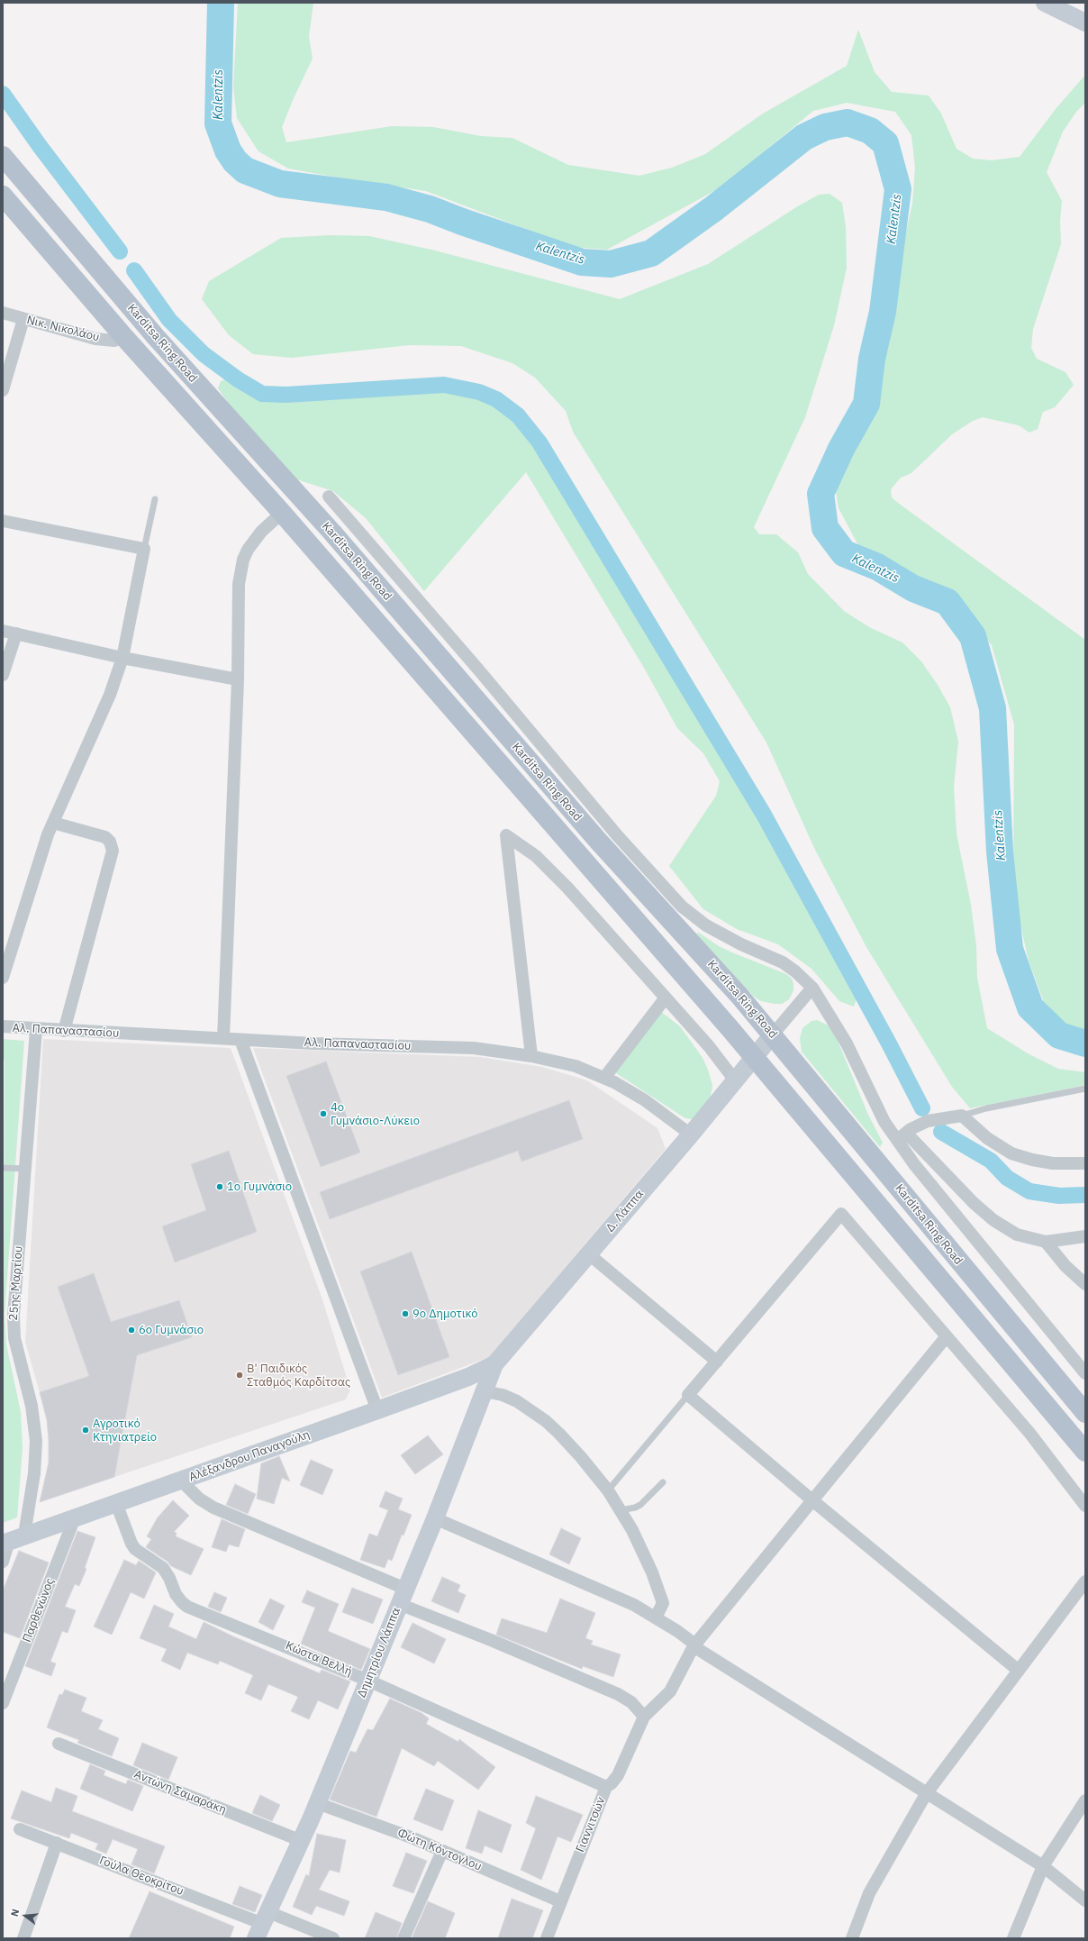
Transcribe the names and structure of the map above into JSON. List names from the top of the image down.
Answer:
{
  "streets": {
    "main road": ["Karditsa Ring Road"],
    "street": [
      "Νικ. Νικολάου",
      "Αλ. Παπαναστασίου",
      "Δ. Λάππα",
      "25ης Μαρτίου",
      "Αλέξανδρου Παναγούλη",
      "Παρθενώνος",
      "Δημητρίου Λάππα",
      "Κώστα Βελλή",
      "Αντώνη Σαμαράκη",
      "Γιαννιτσών",
      "Φώτη Κόντογλου",
      "Γούλα Θεοκρίτου"
    ]
  },
  "crossings": [
    ["Νικ. Νικολάου", "Karditsa Ring Road"],
    ["Karditsa Ring Road", "Δ. Λάππα"],
    ["Αλ. Παπαναστασίου", "Δ. Λάππα"],
    ["Αλ. Παπαναστασίου", "25ης Μαρτίου"],
    ["Δ. Λάππα", "Αλέξανδρου Παναγούλη"],
    ["Δ. Λάππα", "Δημητρίου Λάππα"],
    ["25ης Μαρτίου", "Αλέξανδρου Παναγούλη"],
    ["Αλέξανδρου Παναγούλη", "Παρθενώνος"],
    ["Αλέξανδρου Παναγούλη", "Δημητρίου Λάππα"],
    ["Αλέξανδρου Παναγούλη", "Κώστα Βελλή"],
    ["Δημητρίου Λάππα", "Κώστα Βελλή"],
    ["Δημητρίου Λάππα", "Αντώνη Σαμαράκη"],
    ["Δημητρίου Λάππα", "Φώτη Κόντογλου"],
    ["Δημητρίου Λάππα", "Γούλα Θεοκρίτου"],
    ["Κώστα Βελλή", "Γιαννιτσών"],
    ["Γιαννιτσών", "Φώτη Κόντογλου"]
  ],
  "water": ["Kalentzis"],
  "places": [
    "4ο Γυμνάσιο-Λύκειο",
    "1ο Γυμνάσιο",
    "9ο Δημοτικό",
    "6ο Γυμνάσιο",
    "Β' Παιδικός Σταθμός Καρδίτσας",
    "Αγροτικό Κτηνιατρείο"
  ],
  "north": "left"
}
